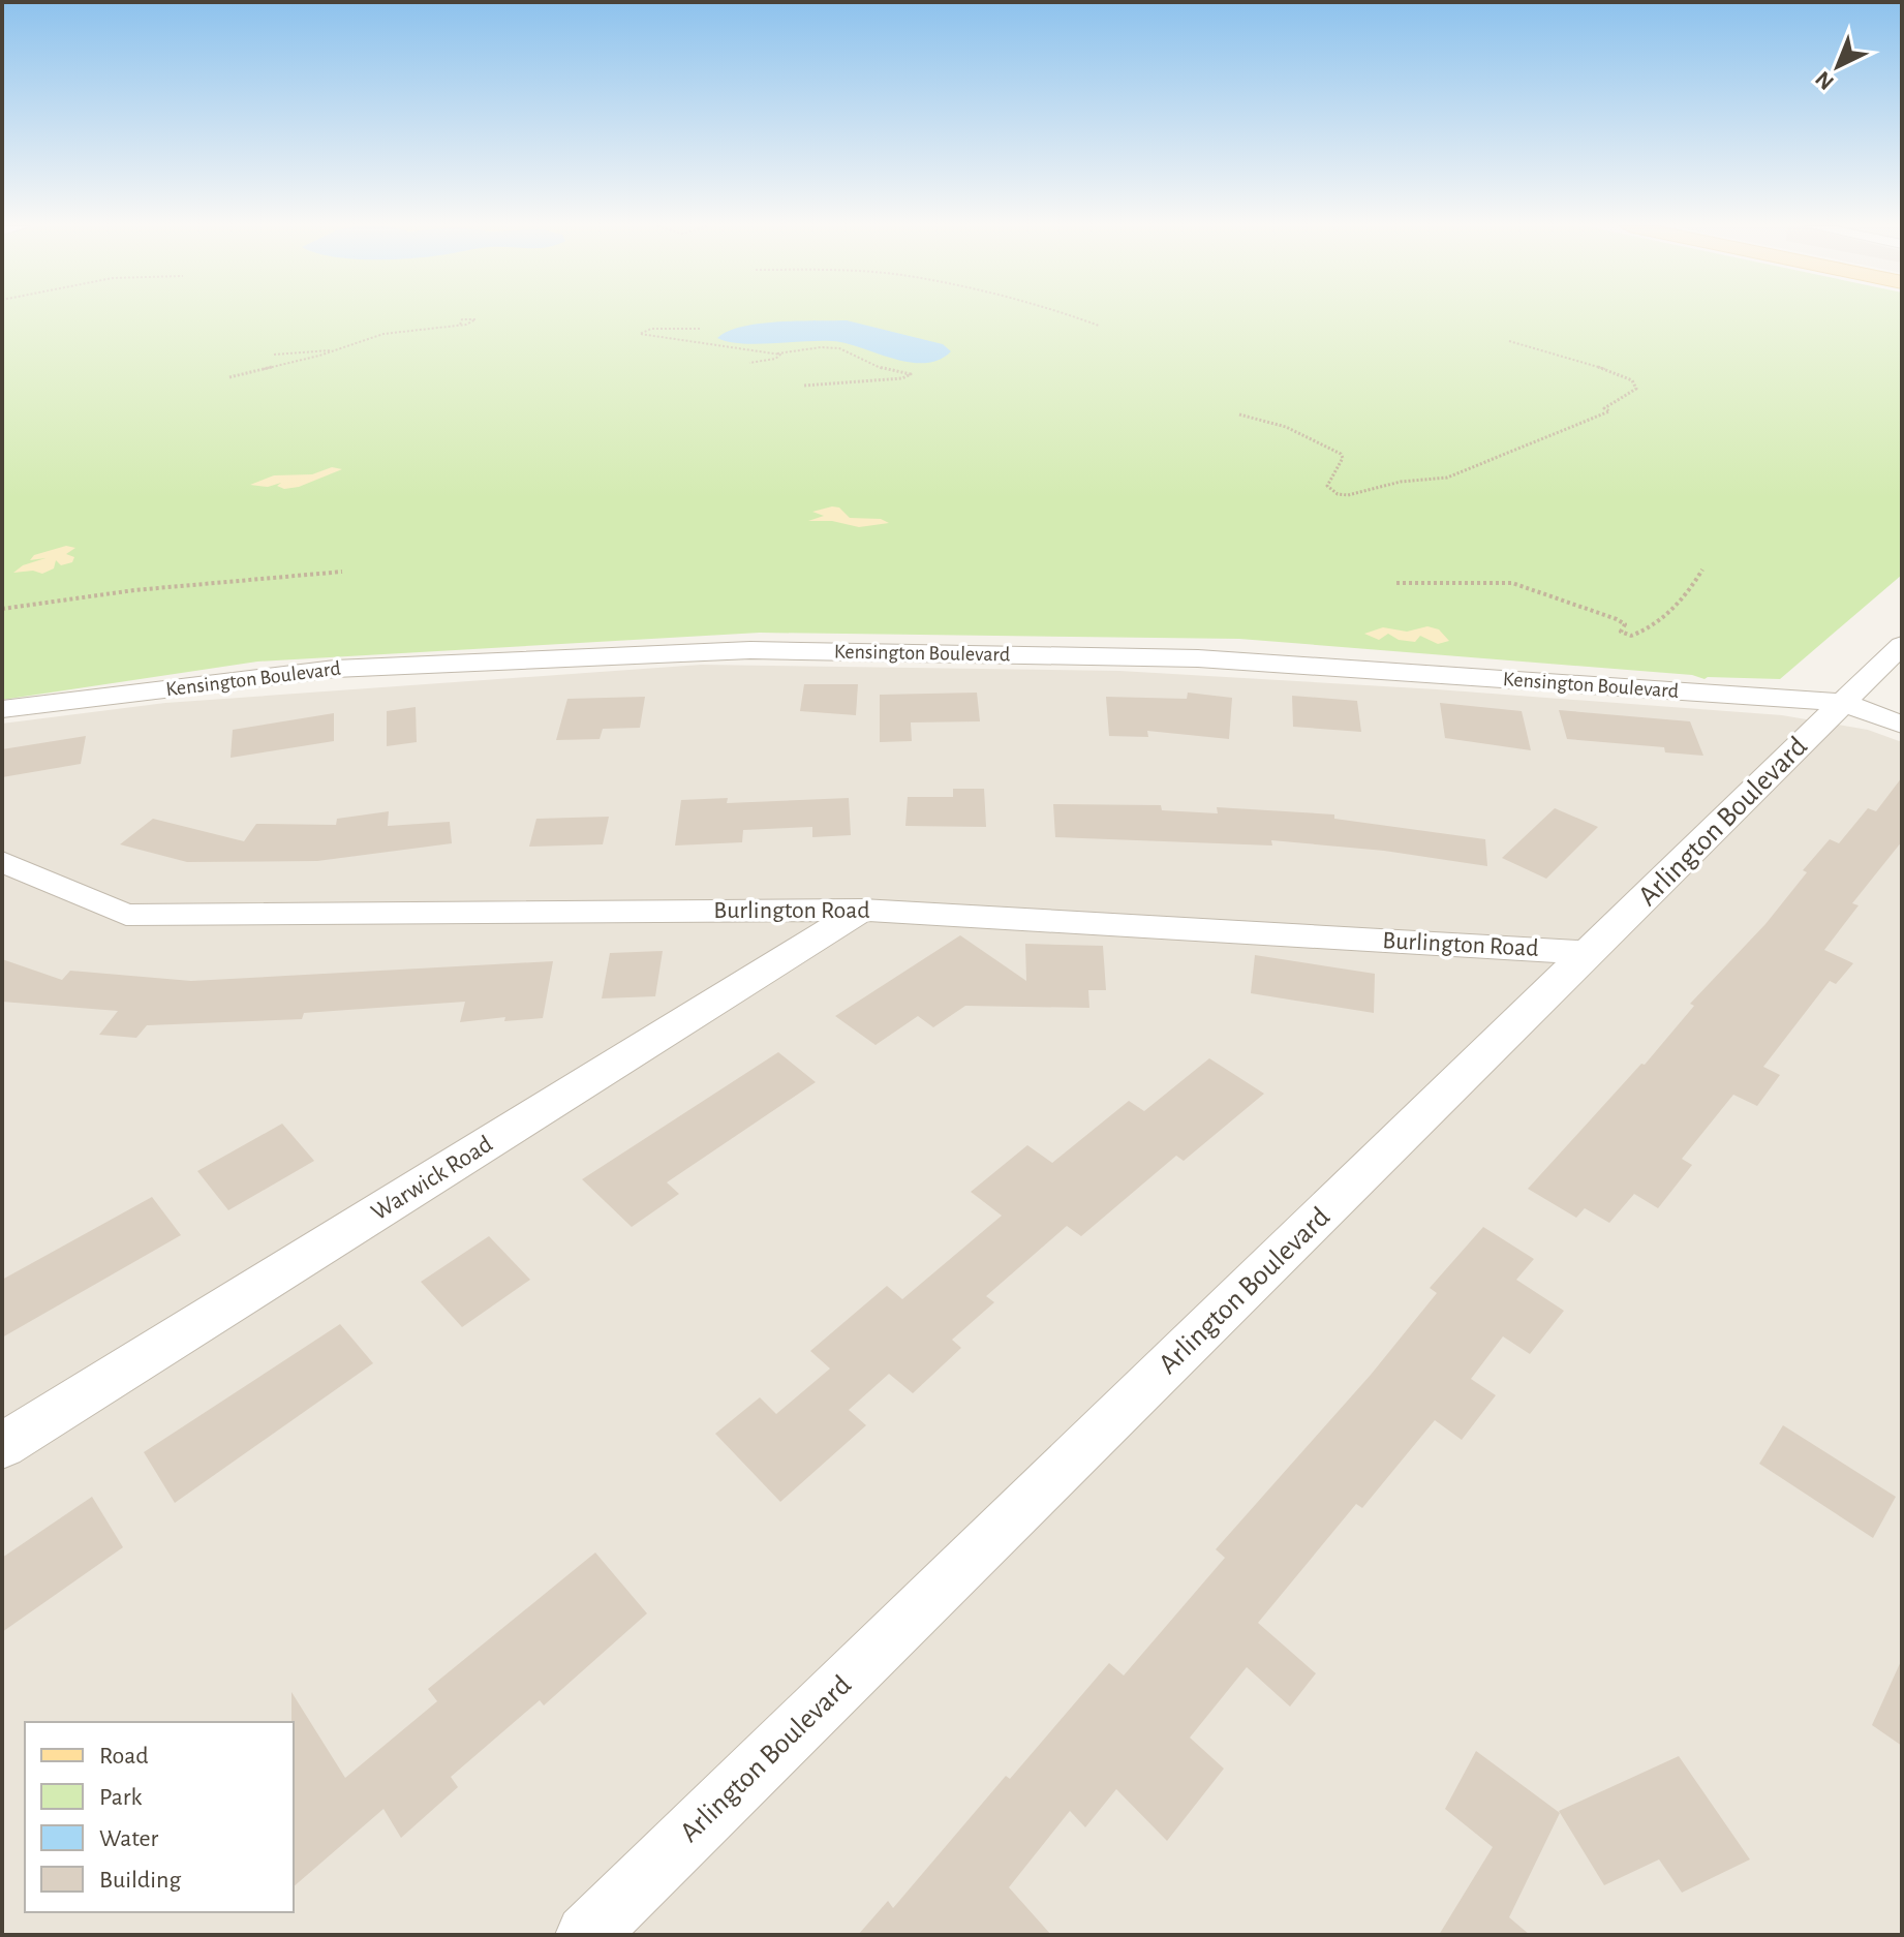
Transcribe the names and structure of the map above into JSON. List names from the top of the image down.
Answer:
{
  "streets": {
    "street": [
      "Kensington Boulevard",
      "Arlington Boulevard",
      "Burlington Road",
      "Warwick Road"
    ]
  },
  "crossings": [
    ["Kensington Boulevard", "Arlington Boulevard"],
    ["Arlington Boulevard", "Burlington Road"],
    ["Burlington Road", "Warwick Road"]
  ],
  "legend": [
    "Road",
    "Park",
    "Water",
    "Building"
  ],
  "north": "bottom left"
}
